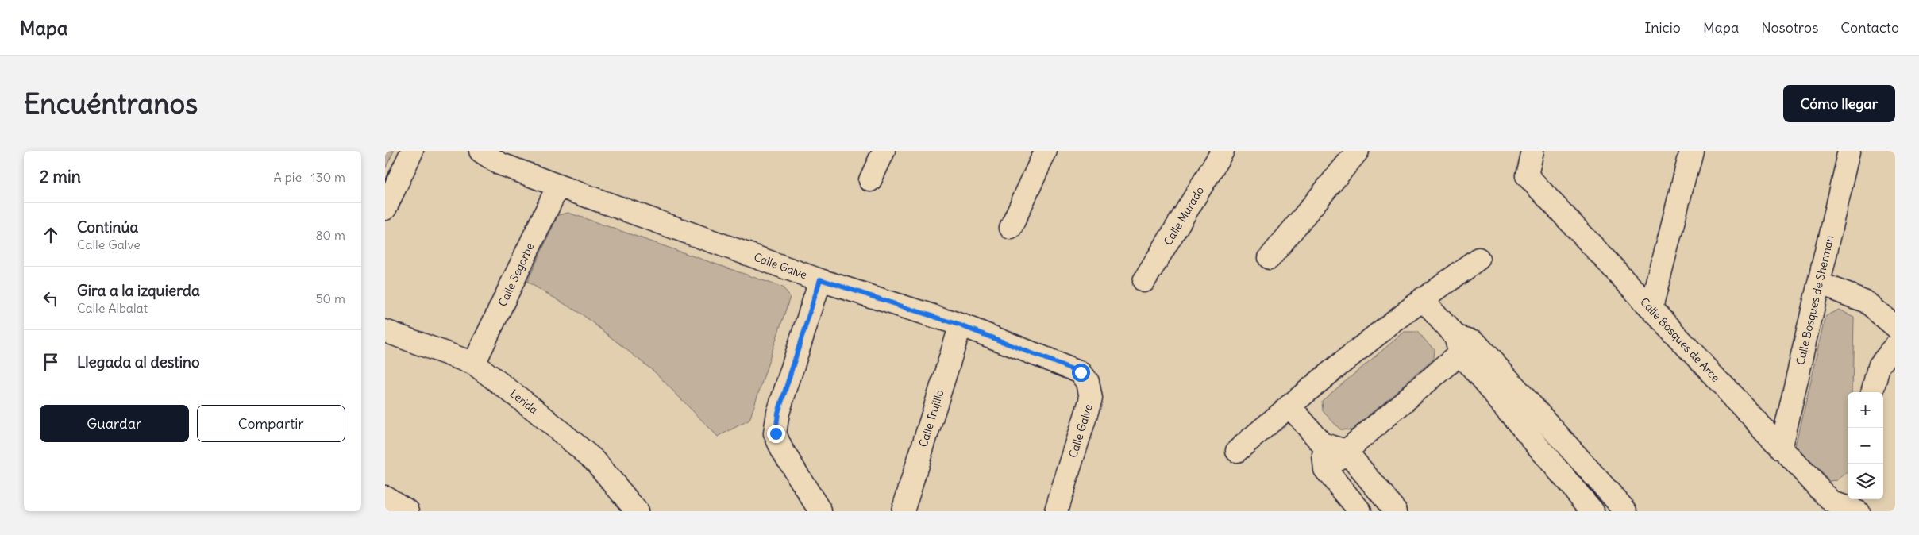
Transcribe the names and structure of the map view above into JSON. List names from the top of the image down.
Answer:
{
  "streets": {
    "street": [
      "Calle Murado",
      "Calle Galve",
      "Calle Segorbe",
      "Calle Bosques de Sherman",
      "Calle Bosques de Arce",
      "Lerida",
      "Calle Trujillo"
    ]
  },
  "crossings": [
    ["Calle Galve", "Calle Segorbe"],
    ["Calle Galve", "Calle Trujillo"],
    ["Calle Segorbe", "Lerida"],
    ["Calle Bosques de Sherman", "Calle Bosques de Arce"]
  ],
  "page": {
    "header": "Mapa",
    "nav": [
      "Inicio",
      "Mapa",
      "Nosotros",
      "Contacto"
    ],
    "buttons": [
      "Cómo llegar",
      ["Guardar", "Compartir"]
    ],
    "title": "Encuéntranos",
    "heading": ["2 min", "A pie · 130 m"],
    "list": [
      ["Continúa", "Calle Galve", "80 m"],
      ["Gira a la izquierda", "Calle Albalat", "50 m"],
      "Llegada al destino"
    ],
    "map_buttons": ["+", "−"]
  }
}
